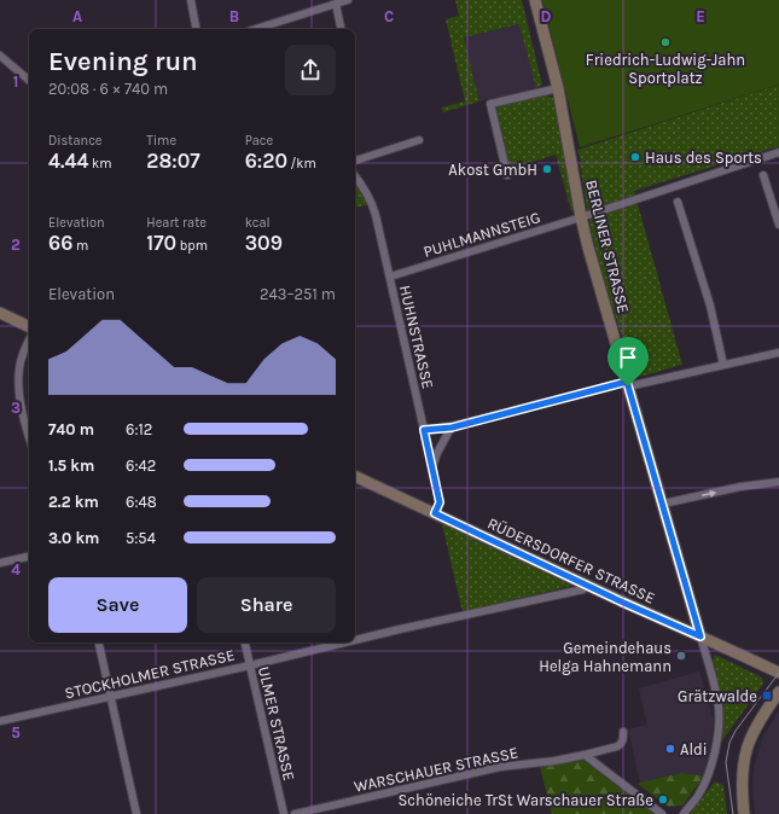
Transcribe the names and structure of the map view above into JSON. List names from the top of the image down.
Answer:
{
  "streets": {
    "street": [
      "PUHLMANNSTEIG",
      "BERLINER STRASSE",
      "HUHNSTRASSE",
      "RÜDERSDORFER STRASSE",
      "STOCKHOLMER STRASSE",
      "ULMER STRASSE",
      "WARSCHAUER STRASSE"
    ]
  },
  "crossings": [
    ["PUHLMANNSTEIG", "BERLINER STRASSE"],
    ["PUHLMANNSTEIG", "HUHNSTRASSE"],
    ["BERLINER STRASSE", "RÜDERSDORFER STRASSE"],
    ["HUHNSTRASSE", "RÜDERSDORFER STRASSE"],
    ["RÜDERSDORFER STRASSE", "STOCKHOLMER STRASSE"],
    ["STOCKHOLMER STRASSE", "ULMER STRASSE"]
  ],
  "places": {
    "other": [
      "Friedrich-Ludwig-Jahn Sportplatz",
      "Haus des Sports",
      "Akost GmbH",
      "Gemeindehaus Helga Hahnemann",
      "Aldi",
      "Schöneiche TrSt Warschauer Straße"
    ],
    "transit": ["Grätzwalde"]
  },
  "page": {
    "heading": ["Evening run", "20:08 · 6 × 740 m"],
    "stats": [
      ["Distance", "4.44 km"],
      ["Time", "28:07"],
      ["Pace", "6:20 /km"],
      ["Elevation", "66 m"],
      ["Heart rate", "170 bpm"],
      ["kcal", "309"]
    ],
    "chart": ["Elevation", "243–251 m"],
    "list": [
      {
        "name": "740 m",
        "note": "6:12"
      },
      {
        "name": "1.5 km",
        "note": "6:42"
      },
      {
        "name": "2.2 km",
        "note": "6:48"
      },
      {
        "name": "3.0 km",
        "note": "5:54"
      }
    ],
    "buttons": ["Save", "Share"]
  },
  "grid": {
    "columns": [
      "A",
      "B",
      "C",
      "D",
      "E"
    ],
    "rows": [
      "1",
      "2",
      "3",
      "4",
      "5"
    ]
  }
}
